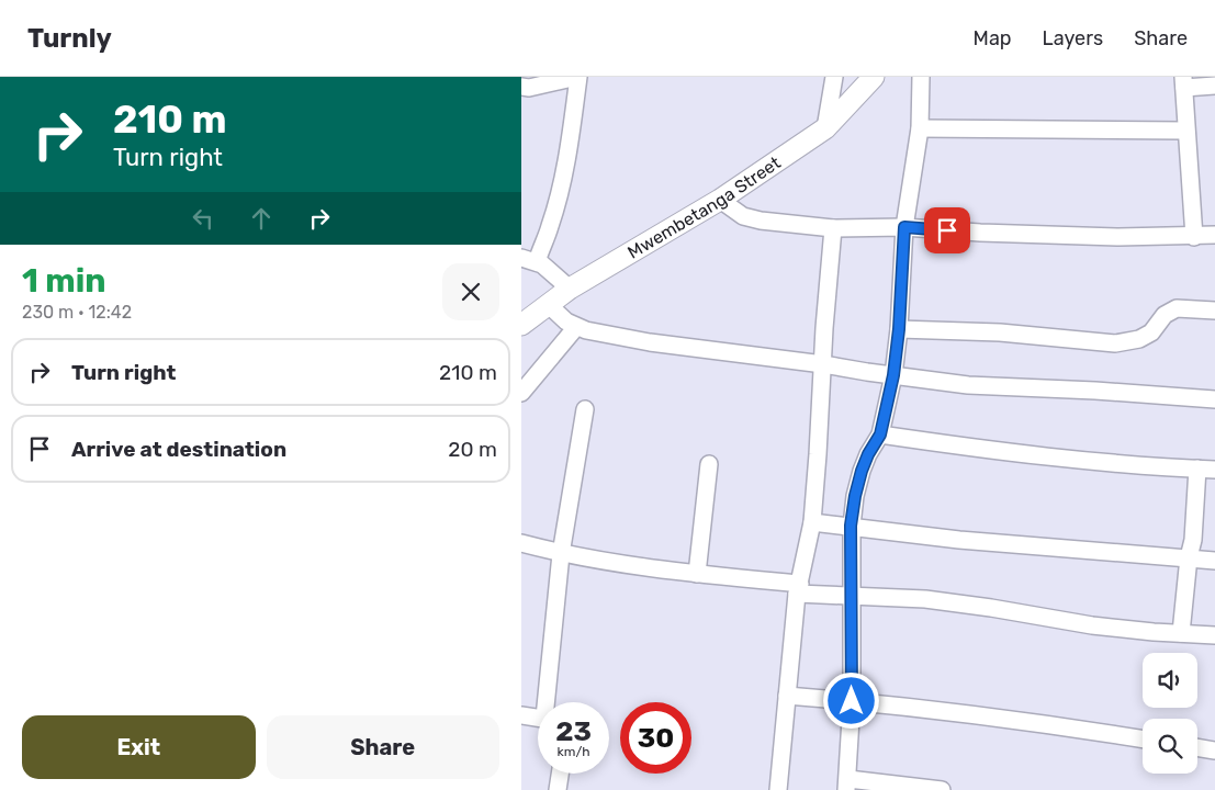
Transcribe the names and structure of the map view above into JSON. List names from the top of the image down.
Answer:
{
  "streets": {
    "street": ["Mwembetanga Street"]
  },
  "page": {
    "header": "Turnly",
    "nav": ["Map", "Layers", "Share"],
    "turn": ["210 m", "Turn right"],
    "heading": ["1 min", "230 m · 12:42"],
    "list": [
      {
        "name": "Turn right",
        "value": "210 m"
      },
      {
        "name": "Arrive at destination",
        "value": "20 m"
      }
    ],
    "speed": "23 km/h",
    "limit": "30",
    "buttons": ["Exit", "Share"]
  }
}
